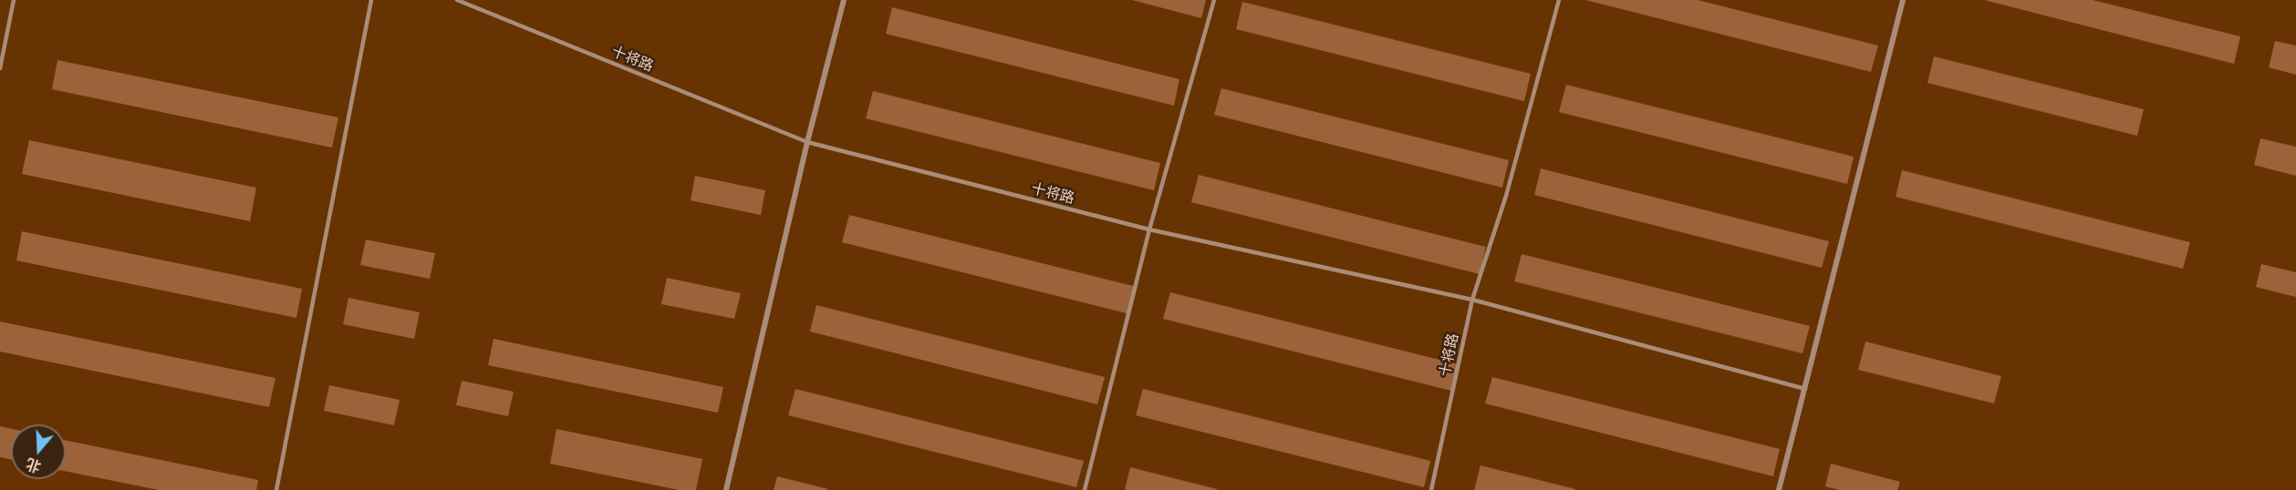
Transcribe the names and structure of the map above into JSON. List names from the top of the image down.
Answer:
{
  "streets": {
    "lane": ["十将路"]
  },
  "north": "bottom"
}
